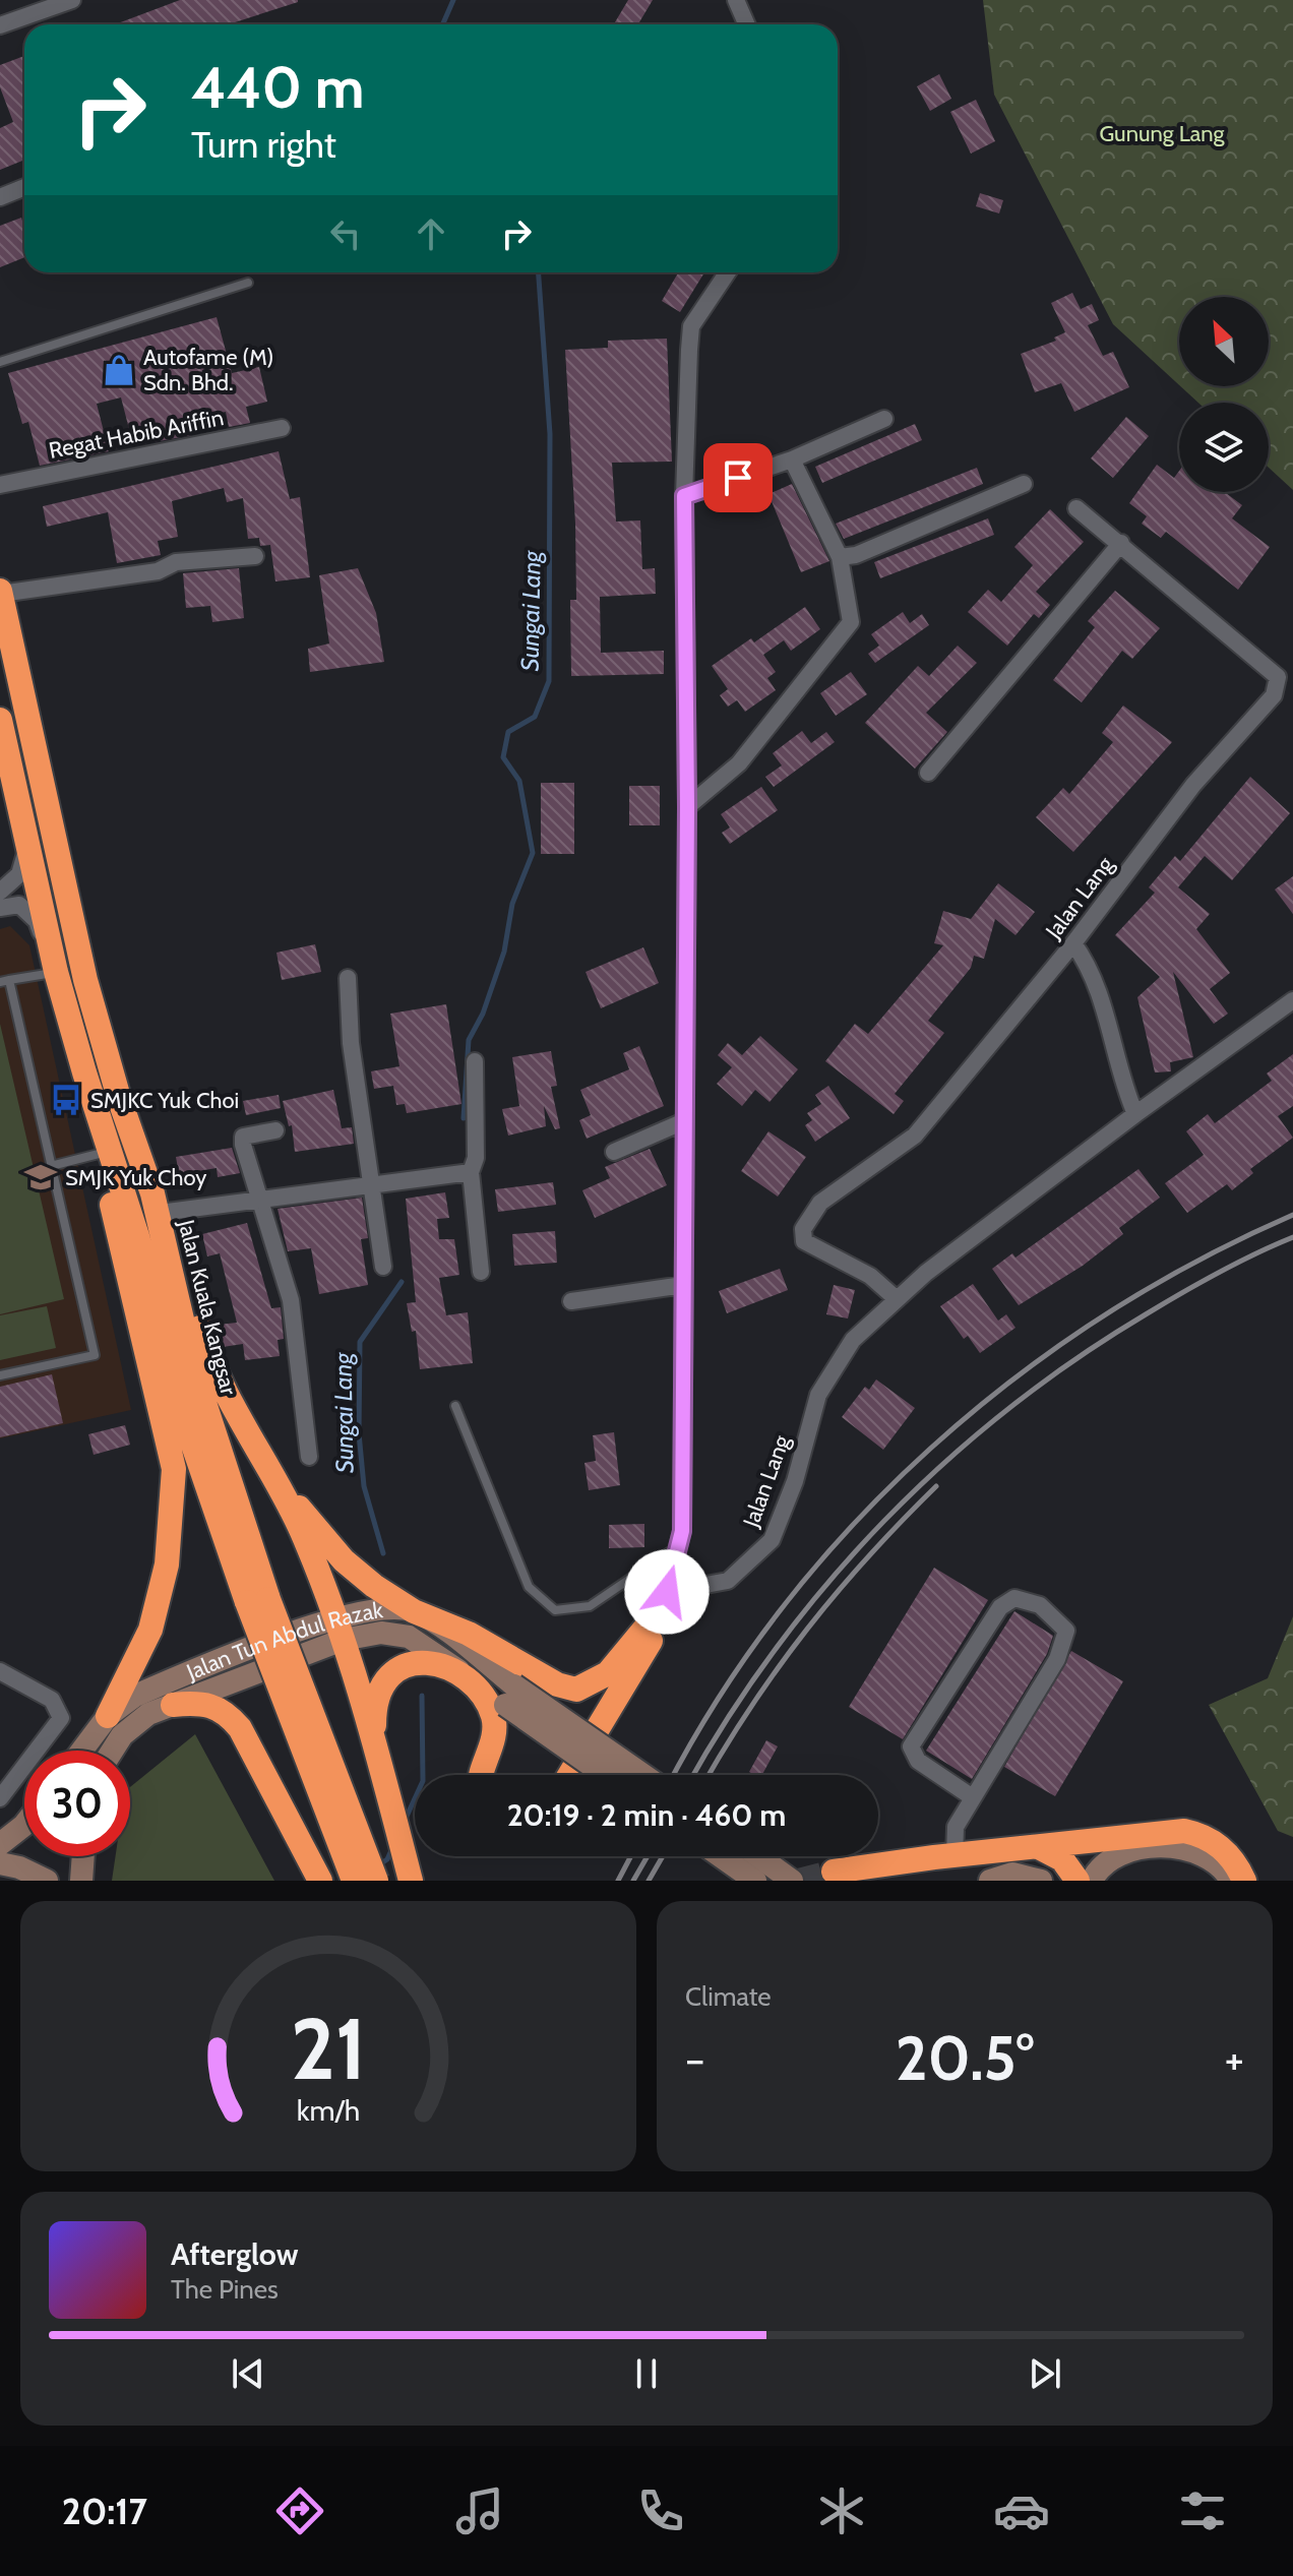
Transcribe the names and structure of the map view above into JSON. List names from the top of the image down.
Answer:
{
  "streets": {
    "highway": ["Jalan Kuala Kangsar"],
    "main road": ["Jalan Tun Abdul Razak"],
    "street": ["Regat Habib Ariffin", "Jalan Lang"]
  },
  "water": ["Sungai Lang"],
  "parks": ["Gunung Lang"],
  "places": {
    "shop": ["Autofame (M) Sdn. Bhd."],
    "bus stop": ["SMJKC Yuk Choi"],
    "school or university": ["SMJK Yuk Choy"]
  },
  "north": "top left",
  "page": {
    "turn": ["440 m", "Turn right"],
    "limit": "30",
    "trip": "20:19 · 2 min · 460 m",
    "tile": "Climate",
    "heat": ["−", "20.5°", "+"],
    "song": ["Afterglow", "The Pines"],
    "tabs": "20:17",
    "gauge": ["21", "km/h"]
  }
}
